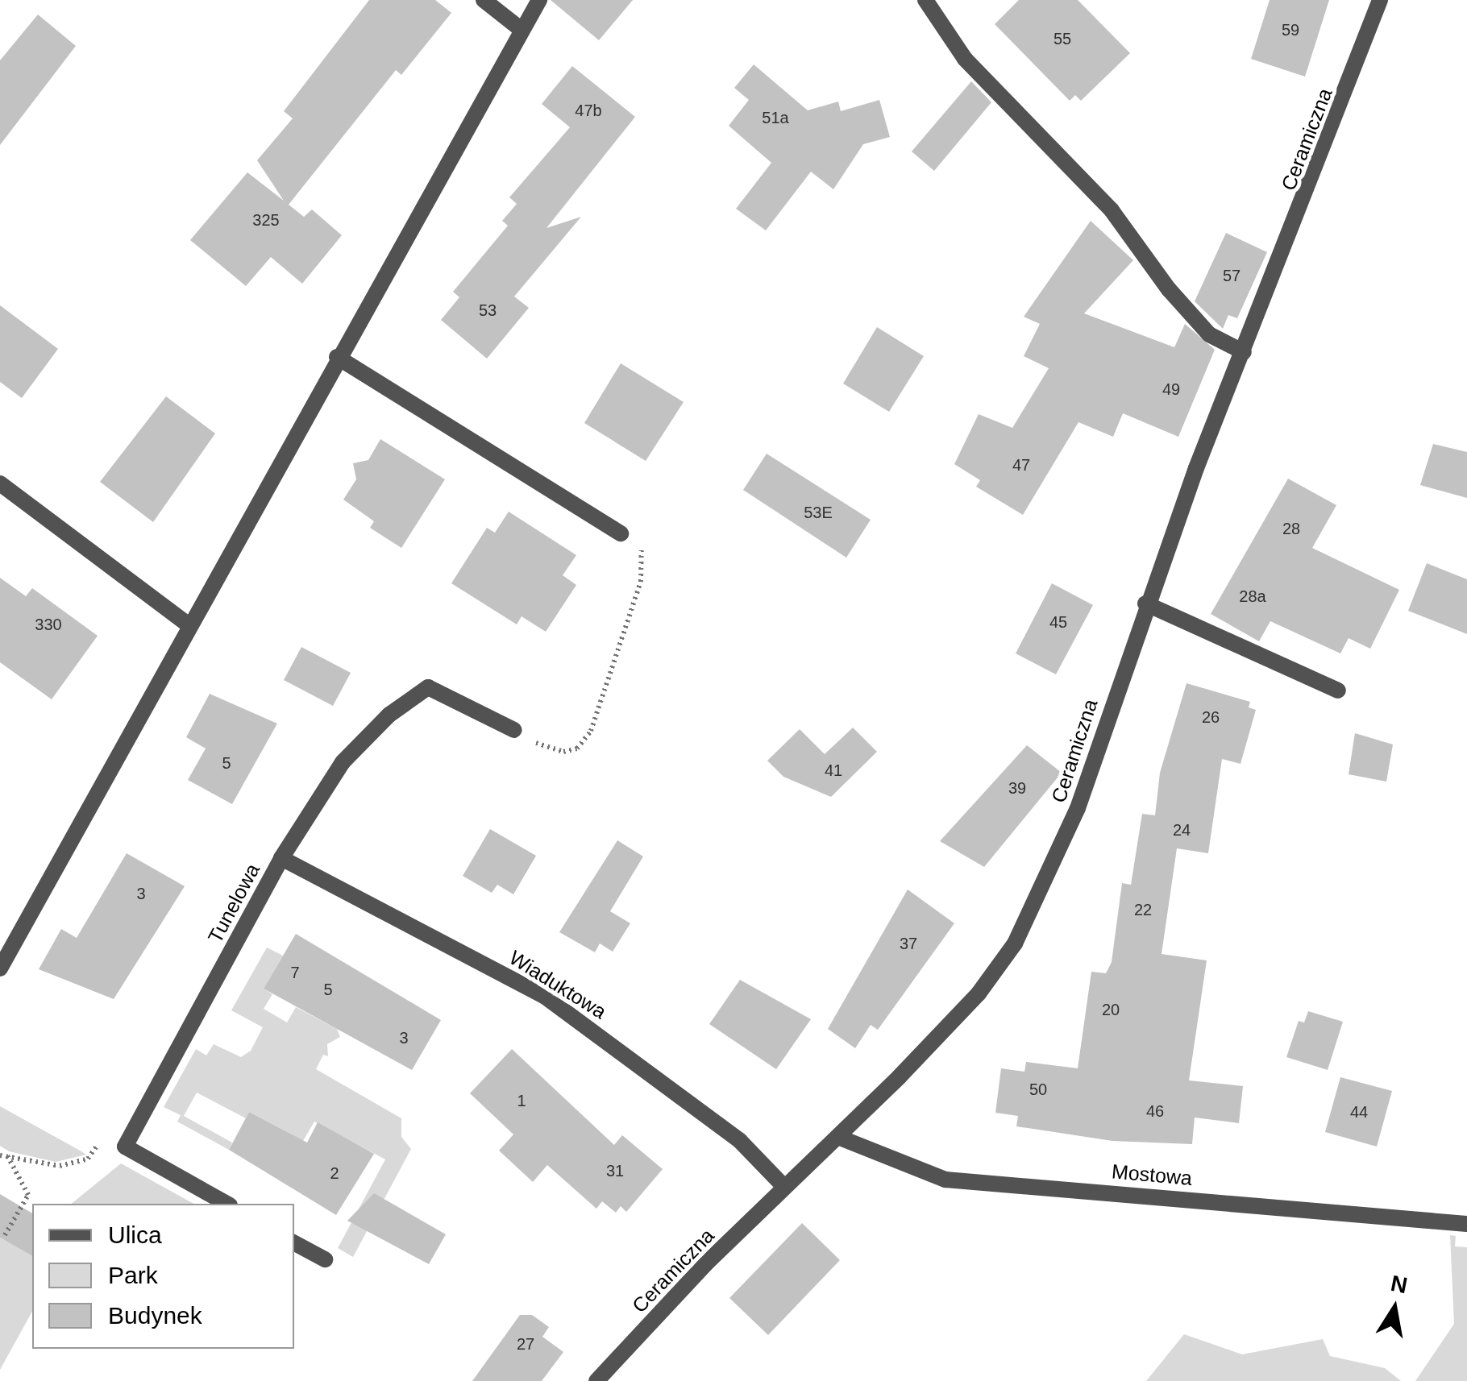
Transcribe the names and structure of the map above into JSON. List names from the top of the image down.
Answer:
{
  "streets": {
    "street": [
      "Ceramiczna",
      "Tunelowa",
      "Wiaduktowa",
      "Mostowa"
    ]
  },
  "crossings": [
    ["Ceramiczna", "Wiaduktowa"],
    ["Ceramiczna", "Mostowa"],
    ["Tunelowa", "Wiaduktowa"]
  ],
  "house_numbers": [
    "59",
    "55",
    "47b",
    "51a",
    "325",
    "57",
    "53",
    "49",
    "47",
    "53E",
    "28",
    "28a",
    "45",
    "330",
    "26",
    "5",
    "41",
    "39",
    "24",
    "3",
    "22",
    "37",
    "7",
    "5",
    "20",
    "3",
    "50",
    "1",
    "46",
    "44",
    "31",
    "2",
    "27"
  ],
  "legend": ["Ulica", "Park", "Budynek"],
  "north": "top"
}
